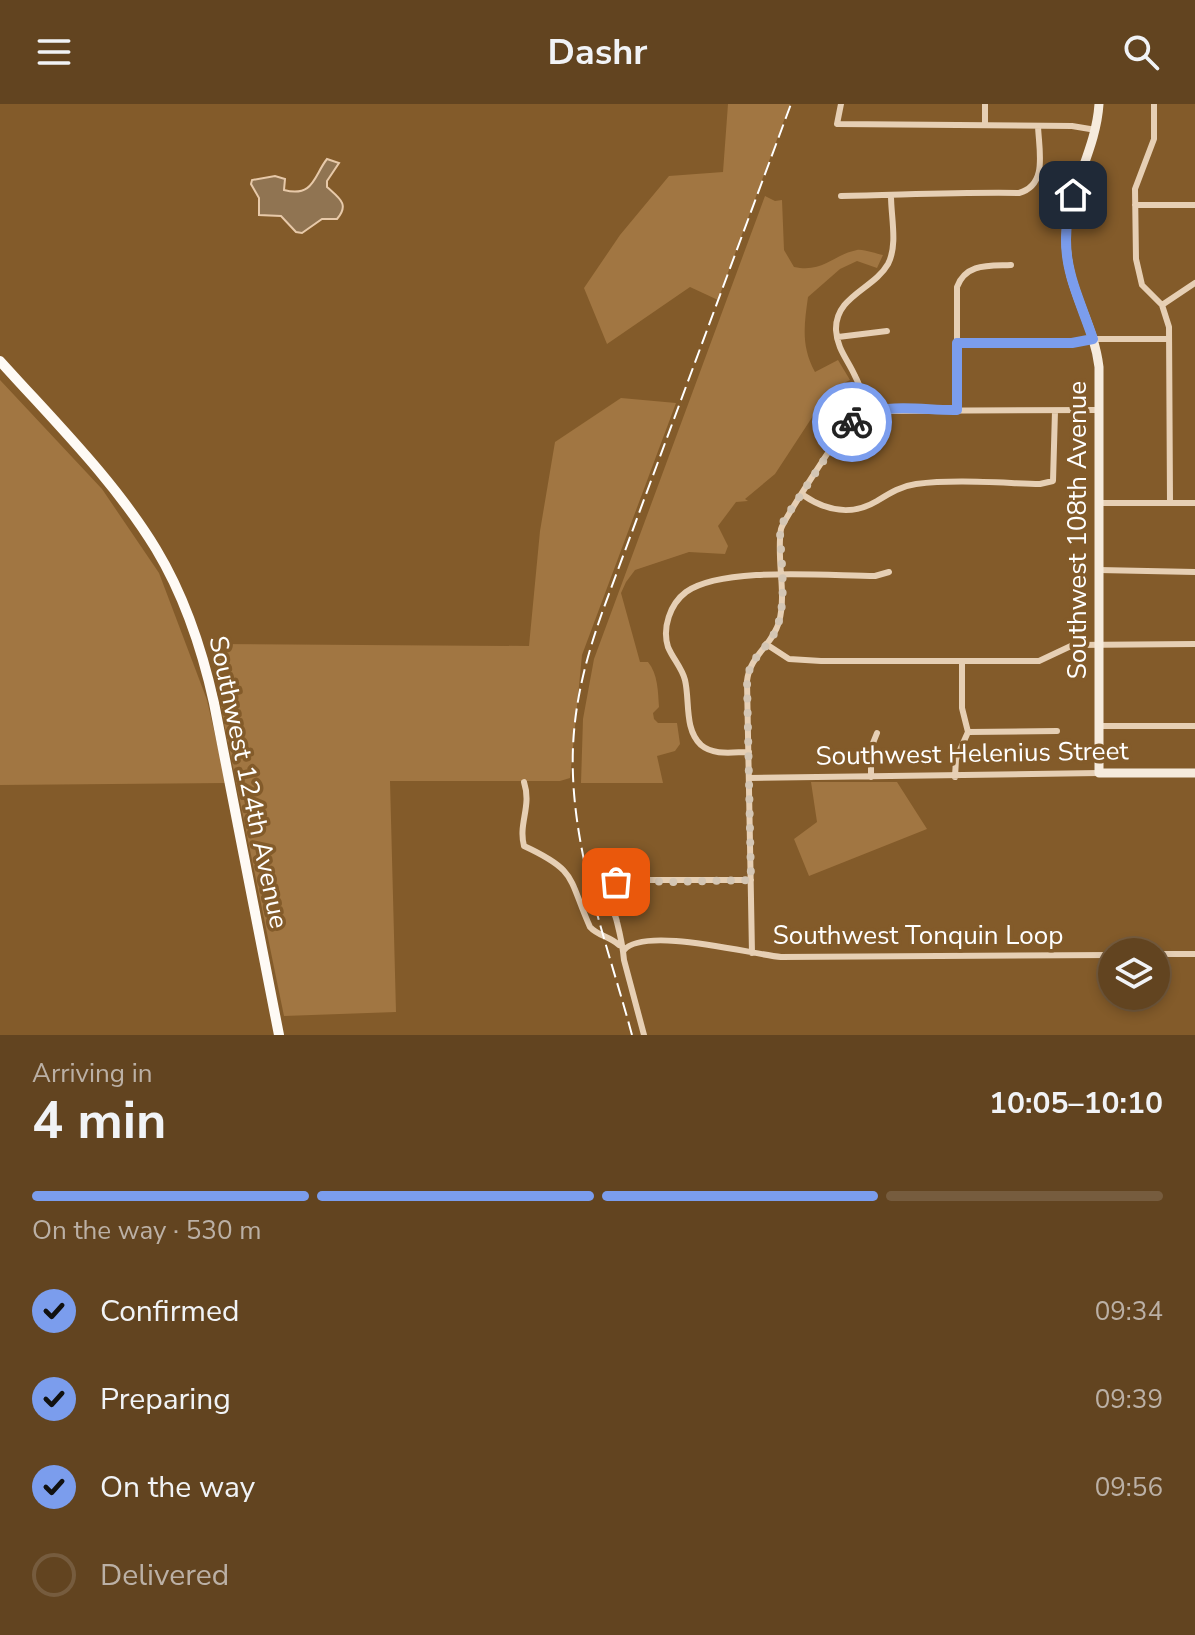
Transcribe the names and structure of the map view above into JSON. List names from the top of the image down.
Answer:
{
  "streets": {
    "main road": ["Southwest 124th Avenue"],
    "street": ["Southwest 108th Avenue", "Southwest Helenius Street", "Southwest Tonquin Loop"]
  },
  "crossings": [
    ["Southwest 108th Avenue", "Southwest Helenius Street"]
  ],
  "page": {
    "header": "Dashr",
    "heading": ["4 min", "Arriving in", "10:05–10:10"],
    "bar": "On the way · 530 m",
    "list": [
      ["Confirmed", "09:34"],
      ["Preparing", "09:39"],
      ["On the way", "09:56"],
      "Delivered"
    ]
  }
}
